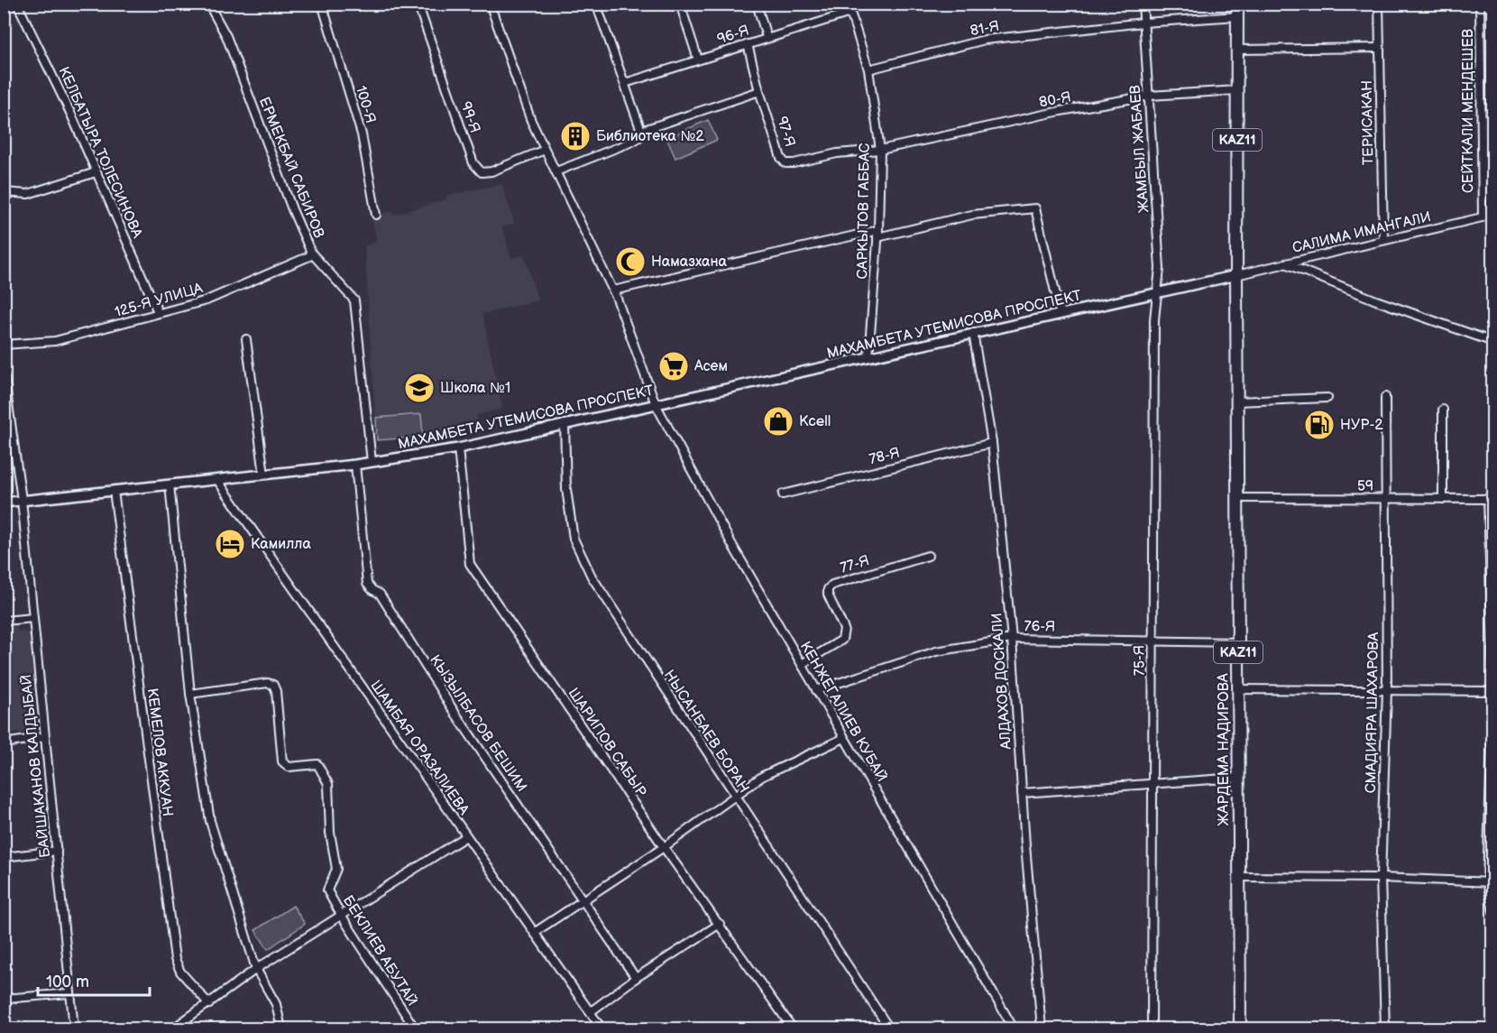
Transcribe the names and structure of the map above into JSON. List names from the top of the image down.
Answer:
{
  "streets": {
    "highway": ["KAZ11", "ЖАРДЕМА НАДИРОВА"],
    "street": [
      "81-Я",
      "96-Я",
      "80-Я",
      "100-Я",
      "СЕЙТКАЛИ МЕНДЕШЕВ",
      "99-Я",
      "ТЕРИСАКАН",
      "97-Я",
      "ЖАМБЫЛ ЖАБАЕВ",
      "КЕЛБАТЫРА ТОЛЕСИНОВА",
      "ЕРМЕКБАЙ САБИРОВ",
      "САРКЫТОВ ГАББАС",
      "САЛИМА ИМАНГАЛИ",
      "125-Я УЛИЦА",
      "МАХАМБЕТА УТЕМИСОВА ПРОСПЕКТ",
      "78-Я",
      "59",
      "77-Я",
      "76-Я",
      "75-Я",
      "АЛДАХОВ ДОСКАЛИ",
      "КЕНЖЕГАЛИЕВ КУБАЙ",
      "СМАДИЯРА ШАХАРОВА",
      "КЫЗЫЛБАСОВ БЕШИМ",
      "НЫСАНБАЕВ БОРАН",
      "ШАРИПОВ САБЫР",
      "ШАМБАЯ ОРАЗАЛИЕВА",
      "КЕМЕЛОВ АККУАН",
      "БАЙШАКАНОВ КАЛДЫБАЙ",
      "БЕКЛИЕВ АБУТАЙ"
    ]
  },
  "crossings": [
    ["81-Я", "KAZ11"],
    ["81-Я", "ЖАМБЫЛ ЖАБАЕВ"],
    ["81-Я", "САРКЫТОВ ГАББАС"],
    ["96-Я", "97-Я"],
    ["96-Я", "САРКЫТОВ ГАББАС"],
    ["80-Я", "97-Я"],
    ["80-Я", "KAZ11"],
    ["80-Я", "ЖАМБЫЛ ЖАБАЕВ"],
    ["80-Я", "САРКЫТОВ ГАББАС"],
    ["СЕЙТКАЛИ МЕНДЕШЕВ", "САЛИМА ИМАНГАЛИ"],
    ["99-Я", "КЕНЖЕГАЛИЕВ КУБАЙ"],
    ["ТЕРИСАКАН", "САЛИМА ИМАНГАЛИ"],
    ["97-Я", "САРКЫТОВ ГАББАС"],
    ["KAZ11", "САЛИМА ИМАНГАЛИ"],
    ["KAZ11", "МАХАМБЕТА УТЕМИСОВА ПРОСПЕКТ"],
    ["KAZ11", "ЖАРДЕМА НАДИРОВА"],
    ["ЖАМБЫЛ ЖАБАЕВ", "МАХАМБЕТА УТЕМИСОВА ПРОСПЕКТ"],
    ["ЖАМБЫЛ ЖАБАЕВ", "75-Я"],
    ["КЕЛБАТЫРА ТОЛЕСИНОВА", "125-Я УЛИЦА"],
    ["ЕРМЕКБАЙ САБИРОВ", "125-Я УЛИЦА"],
    ["ЕРМЕКБАЙ САБИРОВ", "МАХАМБЕТА УТЕМИСОВА ПРОСПЕКТ"],
    ["САРКЫТОВ ГАББАС", "МАХАМБЕТА УТЕМИСОВА ПРОСПЕКТ"],
    ["САЛИМА ИМАНГАЛИ", "МАХАМБЕТА УТЕМИСОВА ПРОСПЕКТ"],
    ["САЛИМА ИМАНГАЛИ", "ЖАРДЕМА НАДИРОВА"],
    ["МАХАМБЕТА УТЕМИСОВА ПРОСПЕКТ", "75-Я"],
    ["МАХАМБЕТА УТЕМИСОВА ПРОСПЕКТ", "АЛДАХОВ ДОСКАЛИ"],
    ["МАХАМБЕТА УТЕМИСОВА ПРОСПЕКТ", "КЕНЖЕГАЛИЕВ КУБАЙ"],
    ["МАХАМБЕТА УТЕМИСОВА ПРОСПЕКТ", "КЫЗЫЛБАСОВ БЕШИМ"],
    ["МАХАМБЕТА УТЕМИСОВА ПРОСПЕКТ", "НЫСАНБАЕВ БОРАН"],
    ["МАХАМБЕТА УТЕМИСОВА ПРОСПЕКТ", "ШАРИПОВ САБЫР"],
    ["МАХАМБЕТА УТЕМИСОВА ПРОСПЕКТ", "ШАМБАЯ ОРАЗАЛИЕВА"],
    ["МАХАМБЕТА УТЕМИСОВА ПРОСПЕКТ", "ЖАРДЕМА НАДИРОВА"],
    ["МАХАМБЕТА УТЕМИСОВА ПРОСПЕКТ", "КЕМЕЛОВ АККУАН"],
    ["МАХАМБЕТА УТЕМИСОВА ПРОСПЕКТ", "БАЙШАКАНОВ КАЛДЫБАЙ"],
    ["78-Я", "АЛДАХОВ ДОСКАЛИ"],
    ["59", "СМАДИЯРА ШАХАРОВА"],
    ["59", "ЖАРДЕМА НАДИРОВА"],
    ["77-Я", "КЕНЖЕГАЛИЕВ КУБАЙ"],
    ["76-Я", "75-Я"],
    ["76-Я", "АЛДАХОВ ДОСКАЛИ"],
    ["76-Я", "КЕНЖЕГАЛИЕВ КУБАЙ"],
    ["76-Я", "ЖАРДЕМА НАДИРОВА"]
  ],
  "places": {
    "building": ["Библиотека №2"],
    "mosque": ["Намазхана"],
    "supermarket": ["Асем"],
    "school or university": ["Школа №1"],
    "shop": ["Kcell"],
    "fuel station": ["НУР-2"],
    "hotel": ["Камилла"]
  },
  "scale_bar": "100 m"
}
